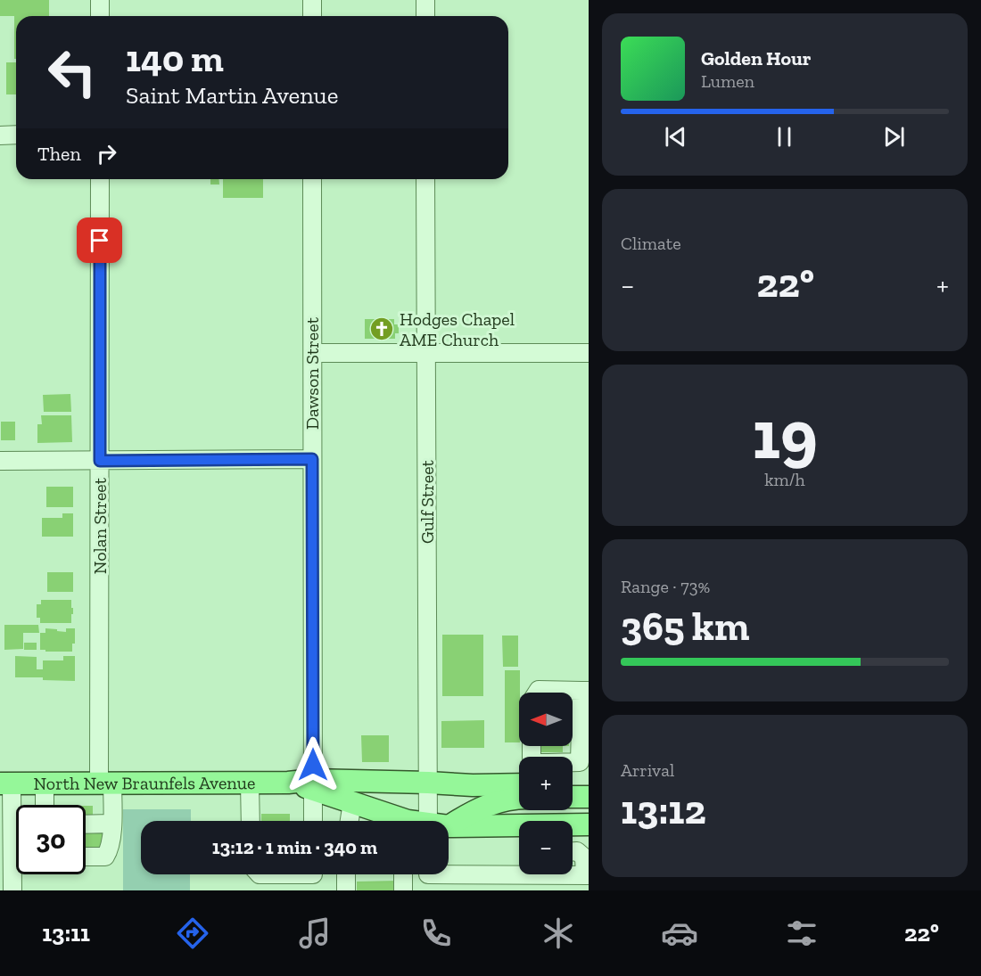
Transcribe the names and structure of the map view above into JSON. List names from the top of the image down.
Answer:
{
  "streets": {
    "main road": ["North New Braunfels Avenue"],
    "street": ["Dawson Street", "Gulf Street", "Nolan Street"]
  },
  "crossings": [
    ["Dawson Street", "North New Braunfels Avenue"],
    ["Gulf Street", "North New Braunfels Avenue"],
    ["Nolan Street", "North New Braunfels Avenue"]
  ],
  "places": {
    "church": ["Hodges Chapel AME Church"]
  },
  "north": "left",
  "page": {
    "turn": ["140 m", "Saint Martin Avenue"],
    "song": ["Golden Hour", "Lumen"],
    "then": "Then",
    "tile": [
      "Climate",
      ["19", "km/h"],
      ["Range · 73%", "365 km"],
      ["Arrival", "13:12"]
    ],
    "heat": ["−", "22°", "+"],
    "map_buttons": ["+", "−"],
    "limit": "30",
    "trip": "13:12 · 1 min · 340 m",
    "tabs": ["13:11", "22°"]
  }
}
